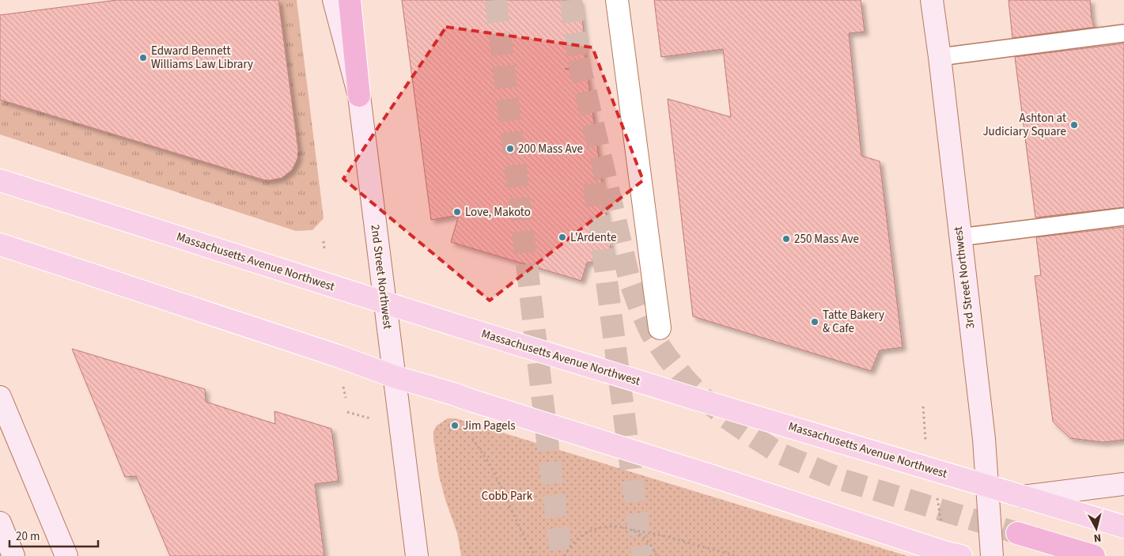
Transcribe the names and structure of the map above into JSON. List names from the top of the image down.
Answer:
{
  "streets": {
    "main road": ["Massachusetts Avenue Northwest"],
    "street": ["2nd Street Northwest", "3rd Street Northwest"]
  },
  "crossings": [
    ["Massachusetts Avenue Northwest", "2nd Street Northwest"],
    ["Massachusetts Avenue Northwest", "3rd Street Northwest"]
  ],
  "parks": ["Cobb Park"],
  "places": [
    "Edward Bennett Williams Law Library",
    "Ashton at Judiciary Square",
    "200 Mass Ave",
    "Love, Makoto",
    "L'Ardente",
    "250 Mass Ave",
    "Tatte Bakery & Cafe",
    "Jim Pagels"
  ],
  "scale_bar": "20 m",
  "north": "bottom"
}
